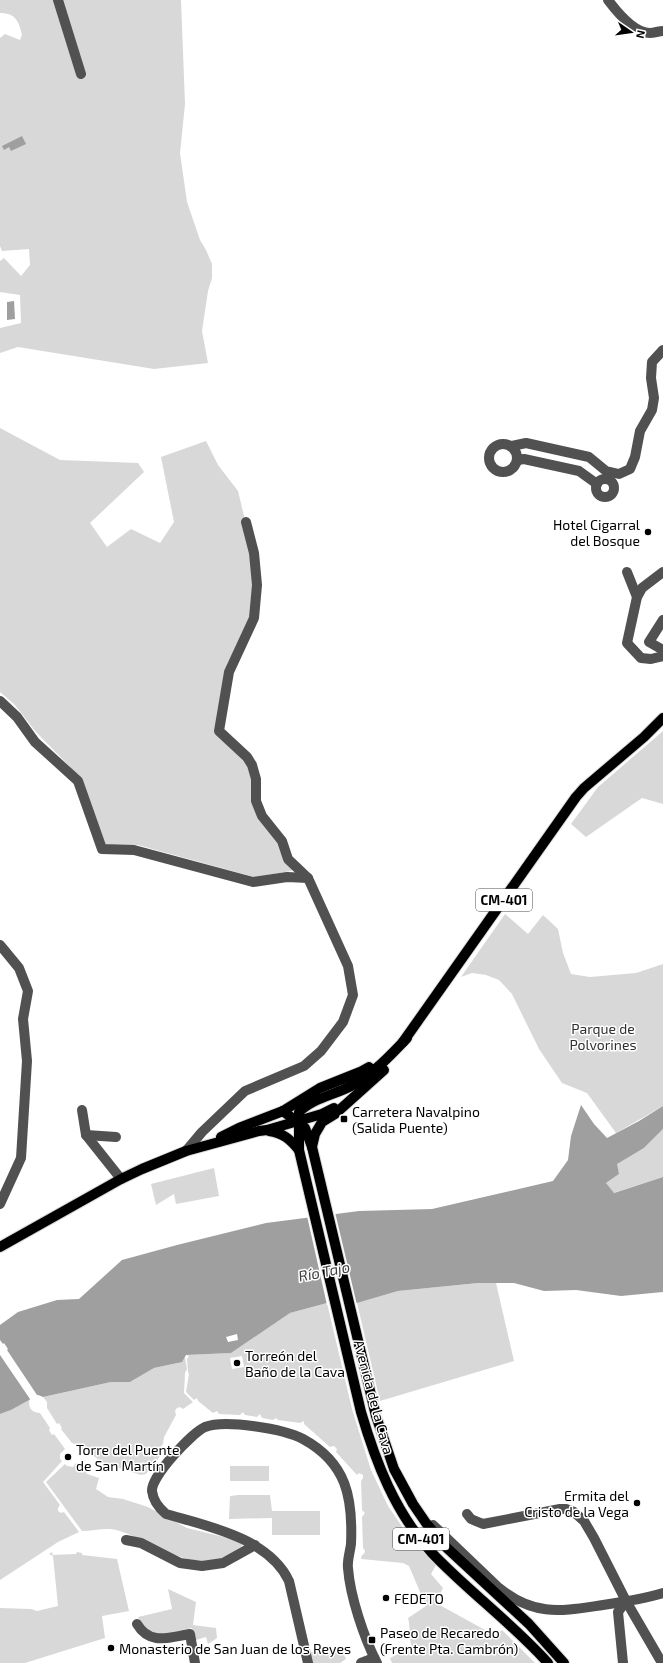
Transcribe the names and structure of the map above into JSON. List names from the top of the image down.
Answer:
{
  "streets": {
    "main road": ["CM-401", "Avenida de la Cava"]
  },
  "crossings": [
    ["CM-401", "Avenida de la Cava"]
  ],
  "water": ["Río Tajo"],
  "parks": ["Parque de Polvorines"],
  "places": {
    "other": [
      "Hotel Cigarral del Bosque",
      "Torreón del Baño de la Cava",
      "Torre del Puente de San Martín",
      "Ermita del Cristo de la Vega",
      "FEDETO",
      "Monasterio de San Juan de los Reyes"
    ],
    "transit": ["Carretera Navalpino (Salida Puente)", "Paseo de Recaredo (Frente Pta. Cambrón)"]
  },
  "north": "right"
}
